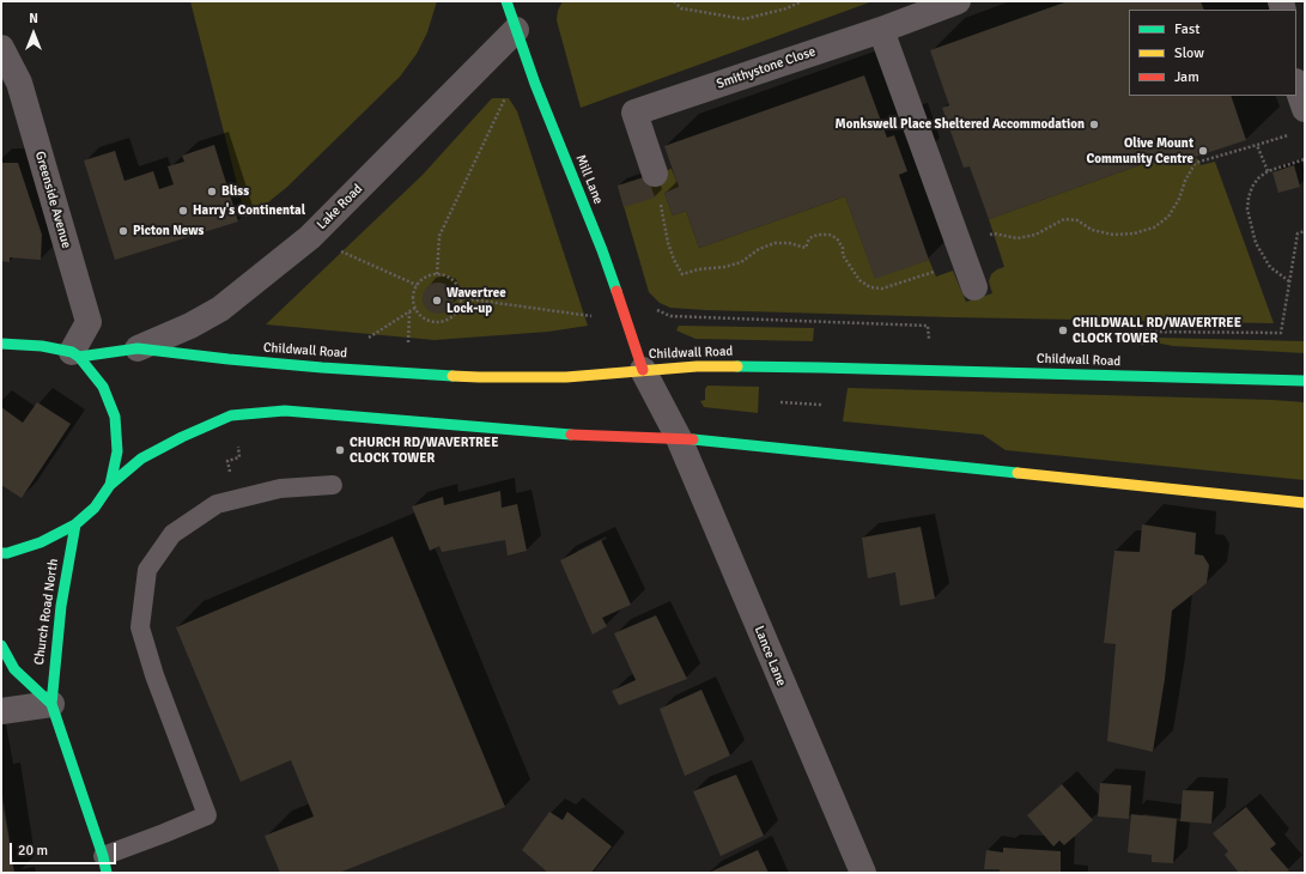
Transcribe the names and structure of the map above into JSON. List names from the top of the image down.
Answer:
{
  "streets": {
    "main road": ["Mill Lane", "Childwall Road", "Church Road North"],
    "street": [
      "Smithystone Close",
      "Greenside Avenue",
      "Lake Road",
      "Lance Lane"
    ]
  },
  "crossings": [
    ["Mill Lane", "Lake Road"],
    ["Mill Lane", "Childwall Road"],
    ["Mill Lane", "Lance Lane"],
    ["Greenside Avenue", "Childwall Road"],
    ["Lake Road", "Childwall Road"],
    ["Childwall Road", "Lance Lane"]
  ],
  "places": [
    "Monkswell Place Sheltered Accommodation",
    "Olive Mount Community Centre",
    "Bliss",
    "Harry's Continental",
    "Picton News",
    "Wavertree Lock-up",
    "CHILDWALL RD/WAVERTREE CLOCK TOWER",
    "CHURCH RD/WAVERTREE CLOCK TOWER"
  ],
  "legend": ["Fast", "Slow", "Jam"],
  "scale_bar": "20 m",
  "north": "top"
}
